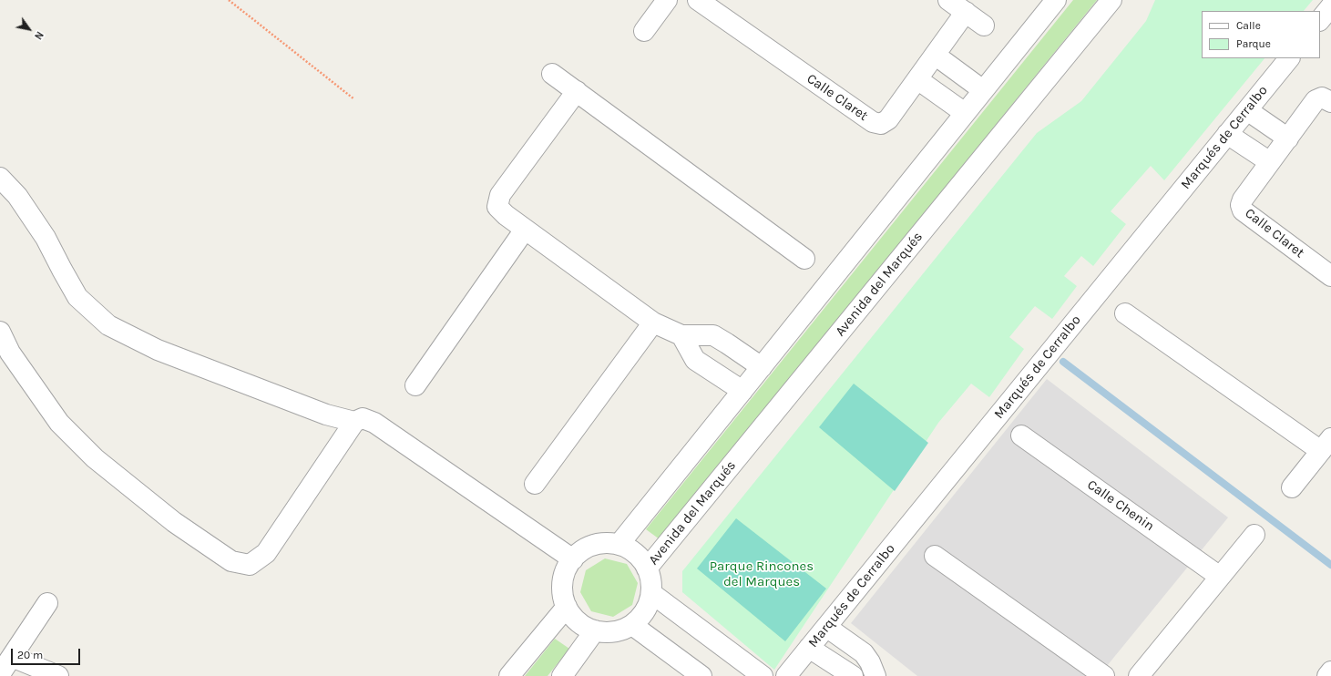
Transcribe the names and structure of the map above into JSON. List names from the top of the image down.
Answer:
{
  "streets": {
    "street": [
      "Calle Claret",
      "Marqués de Cerralbo",
      "Avenida del Marqués",
      "Calle Chenin"
    ]
  },
  "parks": ["Parque Rincones del Marques"],
  "legend": ["Calle", "Parque"],
  "scale_bar": "20 m",
  "north": "bottom right"
}
